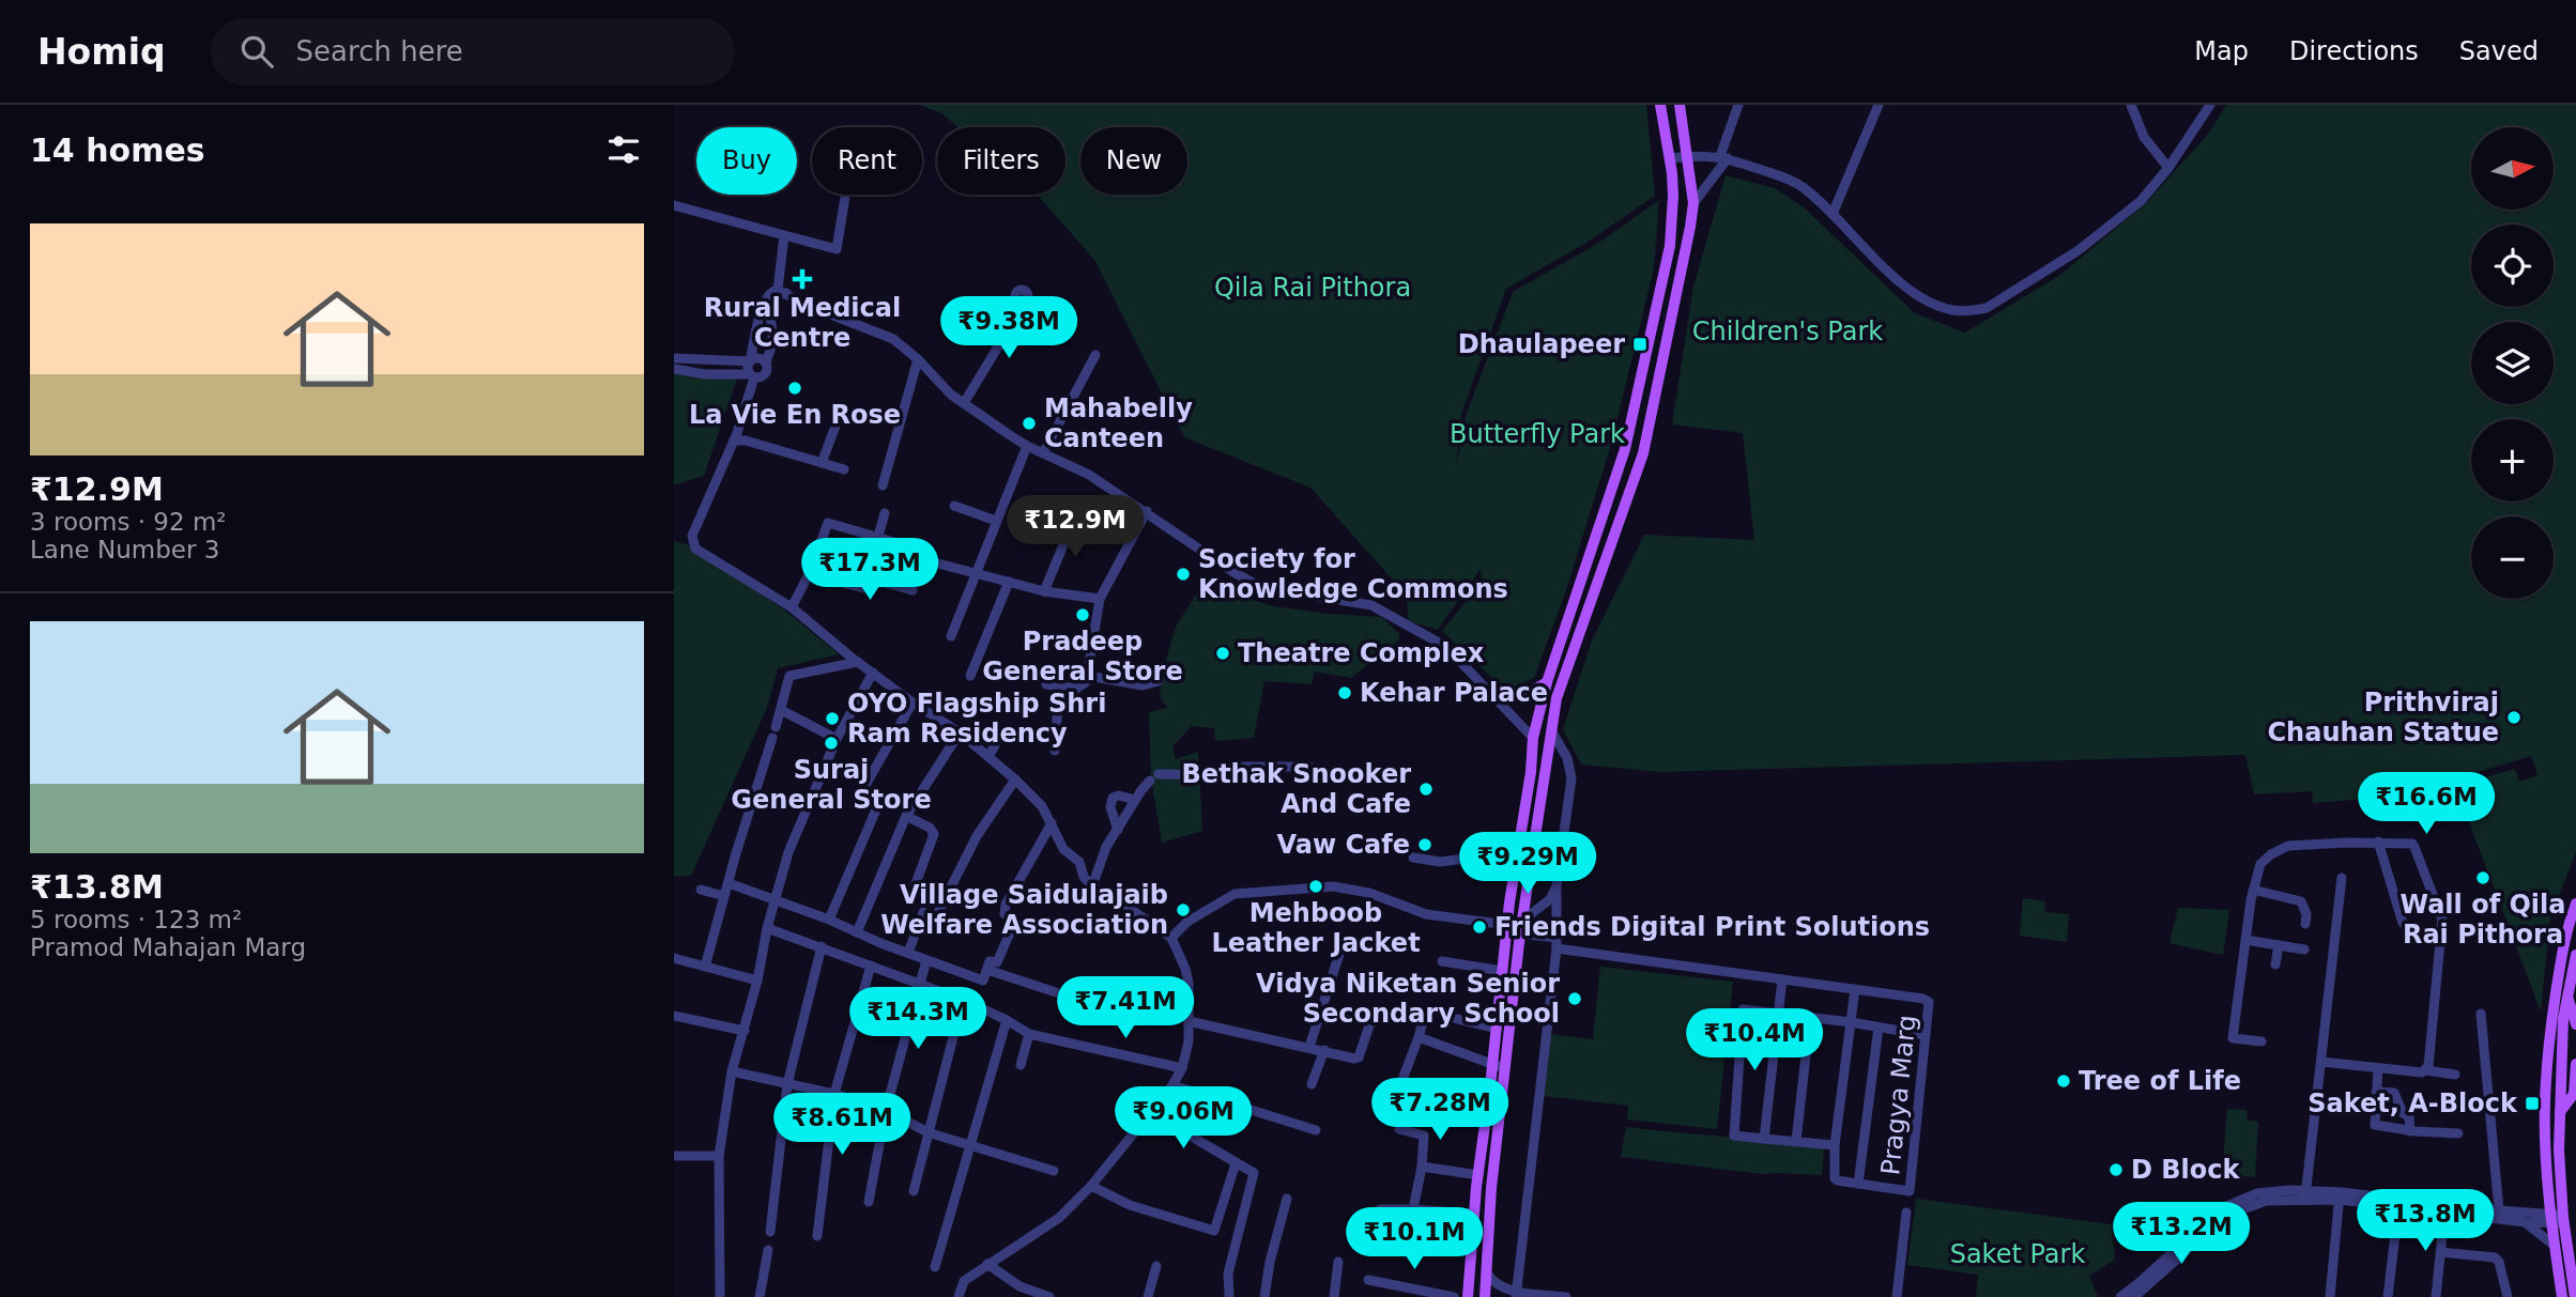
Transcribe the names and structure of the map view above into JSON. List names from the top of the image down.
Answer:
{
  "streets": {
    "street": ["Pragya Marg"]
  },
  "parks": [
    "Qila Rai Pithora",
    "Children's Park",
    "Butterfly Park",
    "Saket Park"
  ],
  "places": {
    "health": ["Rural Medical Centre"],
    "transit": ["Dhaulapeer", "Saket, A-Block"],
    "other": [
      "La Vie En Rose",
      "Mahabelly Canteen",
      "Society for Knowledge Commons",
      "Pradeep General Store",
      "Theatre Complex",
      "Kehar Palace",
      "Prithviraj Chauhan Statue",
      "OYO Flagship Shri Ram Residency",
      "Suraj General Store",
      "Bethak Snooker And Cafe",
      "Vaw Cafe",
      "Wall of Qila Rai Pithora",
      "Mehboob Leather Jacket",
      "Village Saidulajaib Welfare Association",
      "Friends Digital Print Solutions",
      "Vidya Niketan Senior Secondary School",
      "Tree of Life",
      "D Block"
    ]
  },
  "north": "right",
  "page": {
    "header": "Homiq",
    "search": "Search here",
    "nav": ["Map", "Directions", "Saved"],
    "heading": "14 homes",
    "map_buttons": ["+", "−"],
    "chip": [
      "Buy",
      "Rent",
      "Filters",
      "New"
    ],
    "list": [
      {
        "name": "₹12.9M",
        "note": "3 rooms · 92 m² · Lane Number 3"
      },
      {
        "name": "₹13.8M",
        "note": "5 rooms · 123 m² · Pramod Mahajan Marg"
      }
    ],
    "price": [
      "₹9.38M",
      "₹12.9M",
      "₹17.3M",
      "₹16.6M",
      "₹9.29M",
      "₹7.41M",
      "₹14.3M",
      "₹10.4M",
      "₹7.28M",
      "₹9.06M",
      "₹8.61M",
      "₹13.8M",
      "₹13.2M",
      "₹10.1M"
    ]
  }
}
